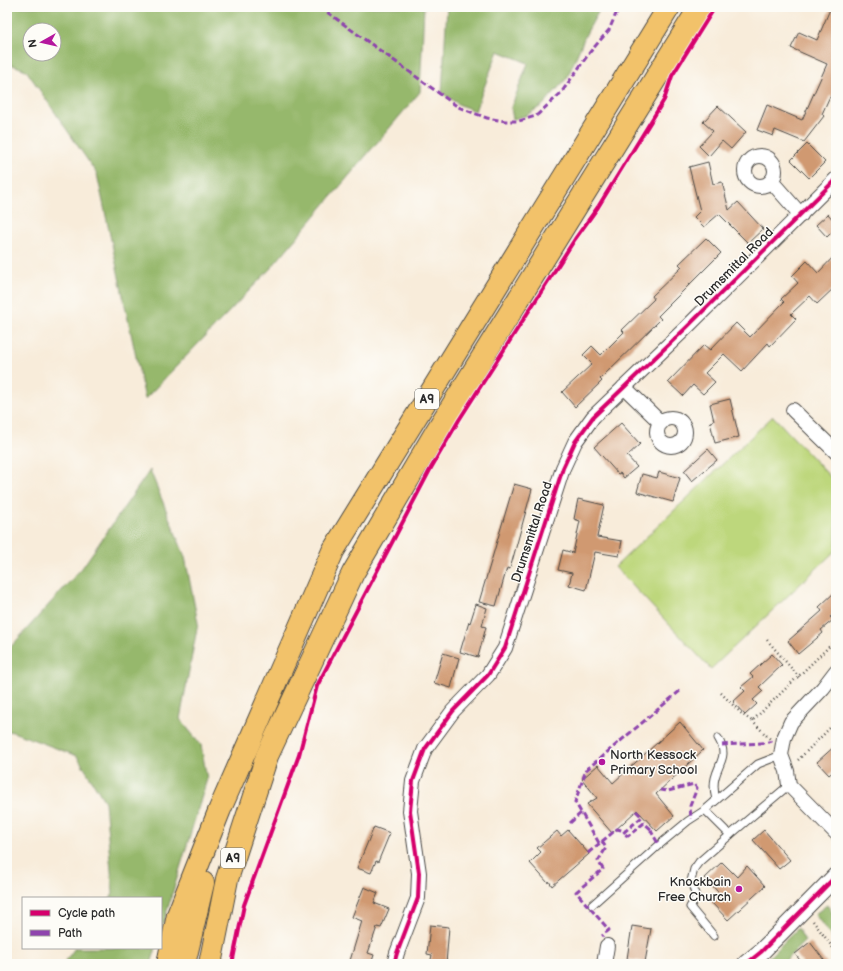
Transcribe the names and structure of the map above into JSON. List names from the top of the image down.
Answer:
{
  "streets": {
    "highway": ["A9"],
    "street": ["Drumsmittal Road"]
  },
  "places": ["North Kessock Primary School", "Knockbain Free Church"],
  "legend": ["Cycle path", "Path"],
  "north": "left"
}
